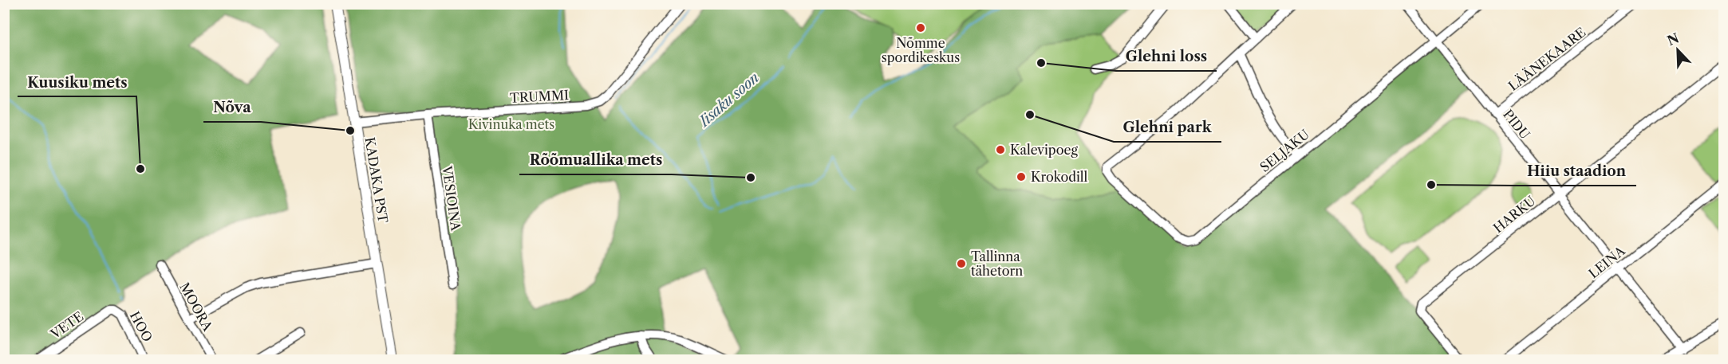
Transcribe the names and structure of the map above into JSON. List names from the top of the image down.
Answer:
{
  "streets": {
    "main road": ["KADAKA PST"],
    "street": [
      "LÄÄNEKAARE",
      "TRUMMI",
      "PIDU",
      "SELJAKU",
      "VESIOINA",
      "HARKU",
      "LEINA",
      "MOORA",
      "VETE",
      "HOO"
    ]
  },
  "crossings": [
    ["LÄÄNEKAARE", "PIDU"],
    ["TRUMMI", "KADAKA PST"],
    ["TRUMMI", "VESIOINA"],
    ["PIDU", "SELJAKU"],
    ["PIDU", "HARKU"],
    ["PIDU", "LEINA"],
    ["VETE", "HOO"]
  ],
  "water": ["Iisaku soon"],
  "parks": ["Kivinuka mets"],
  "places": [
    "Nõmme spordikeskus",
    "Glehni loss",
    "Glehni park",
    "Nõva",
    "Kalevipoeg",
    "Kuusiku mets",
    "Krokodill",
    "Rõõmuallika mets",
    "Hiiu staadion",
    "Tallinna tähetorn"
  ],
  "north": "top left"
}
